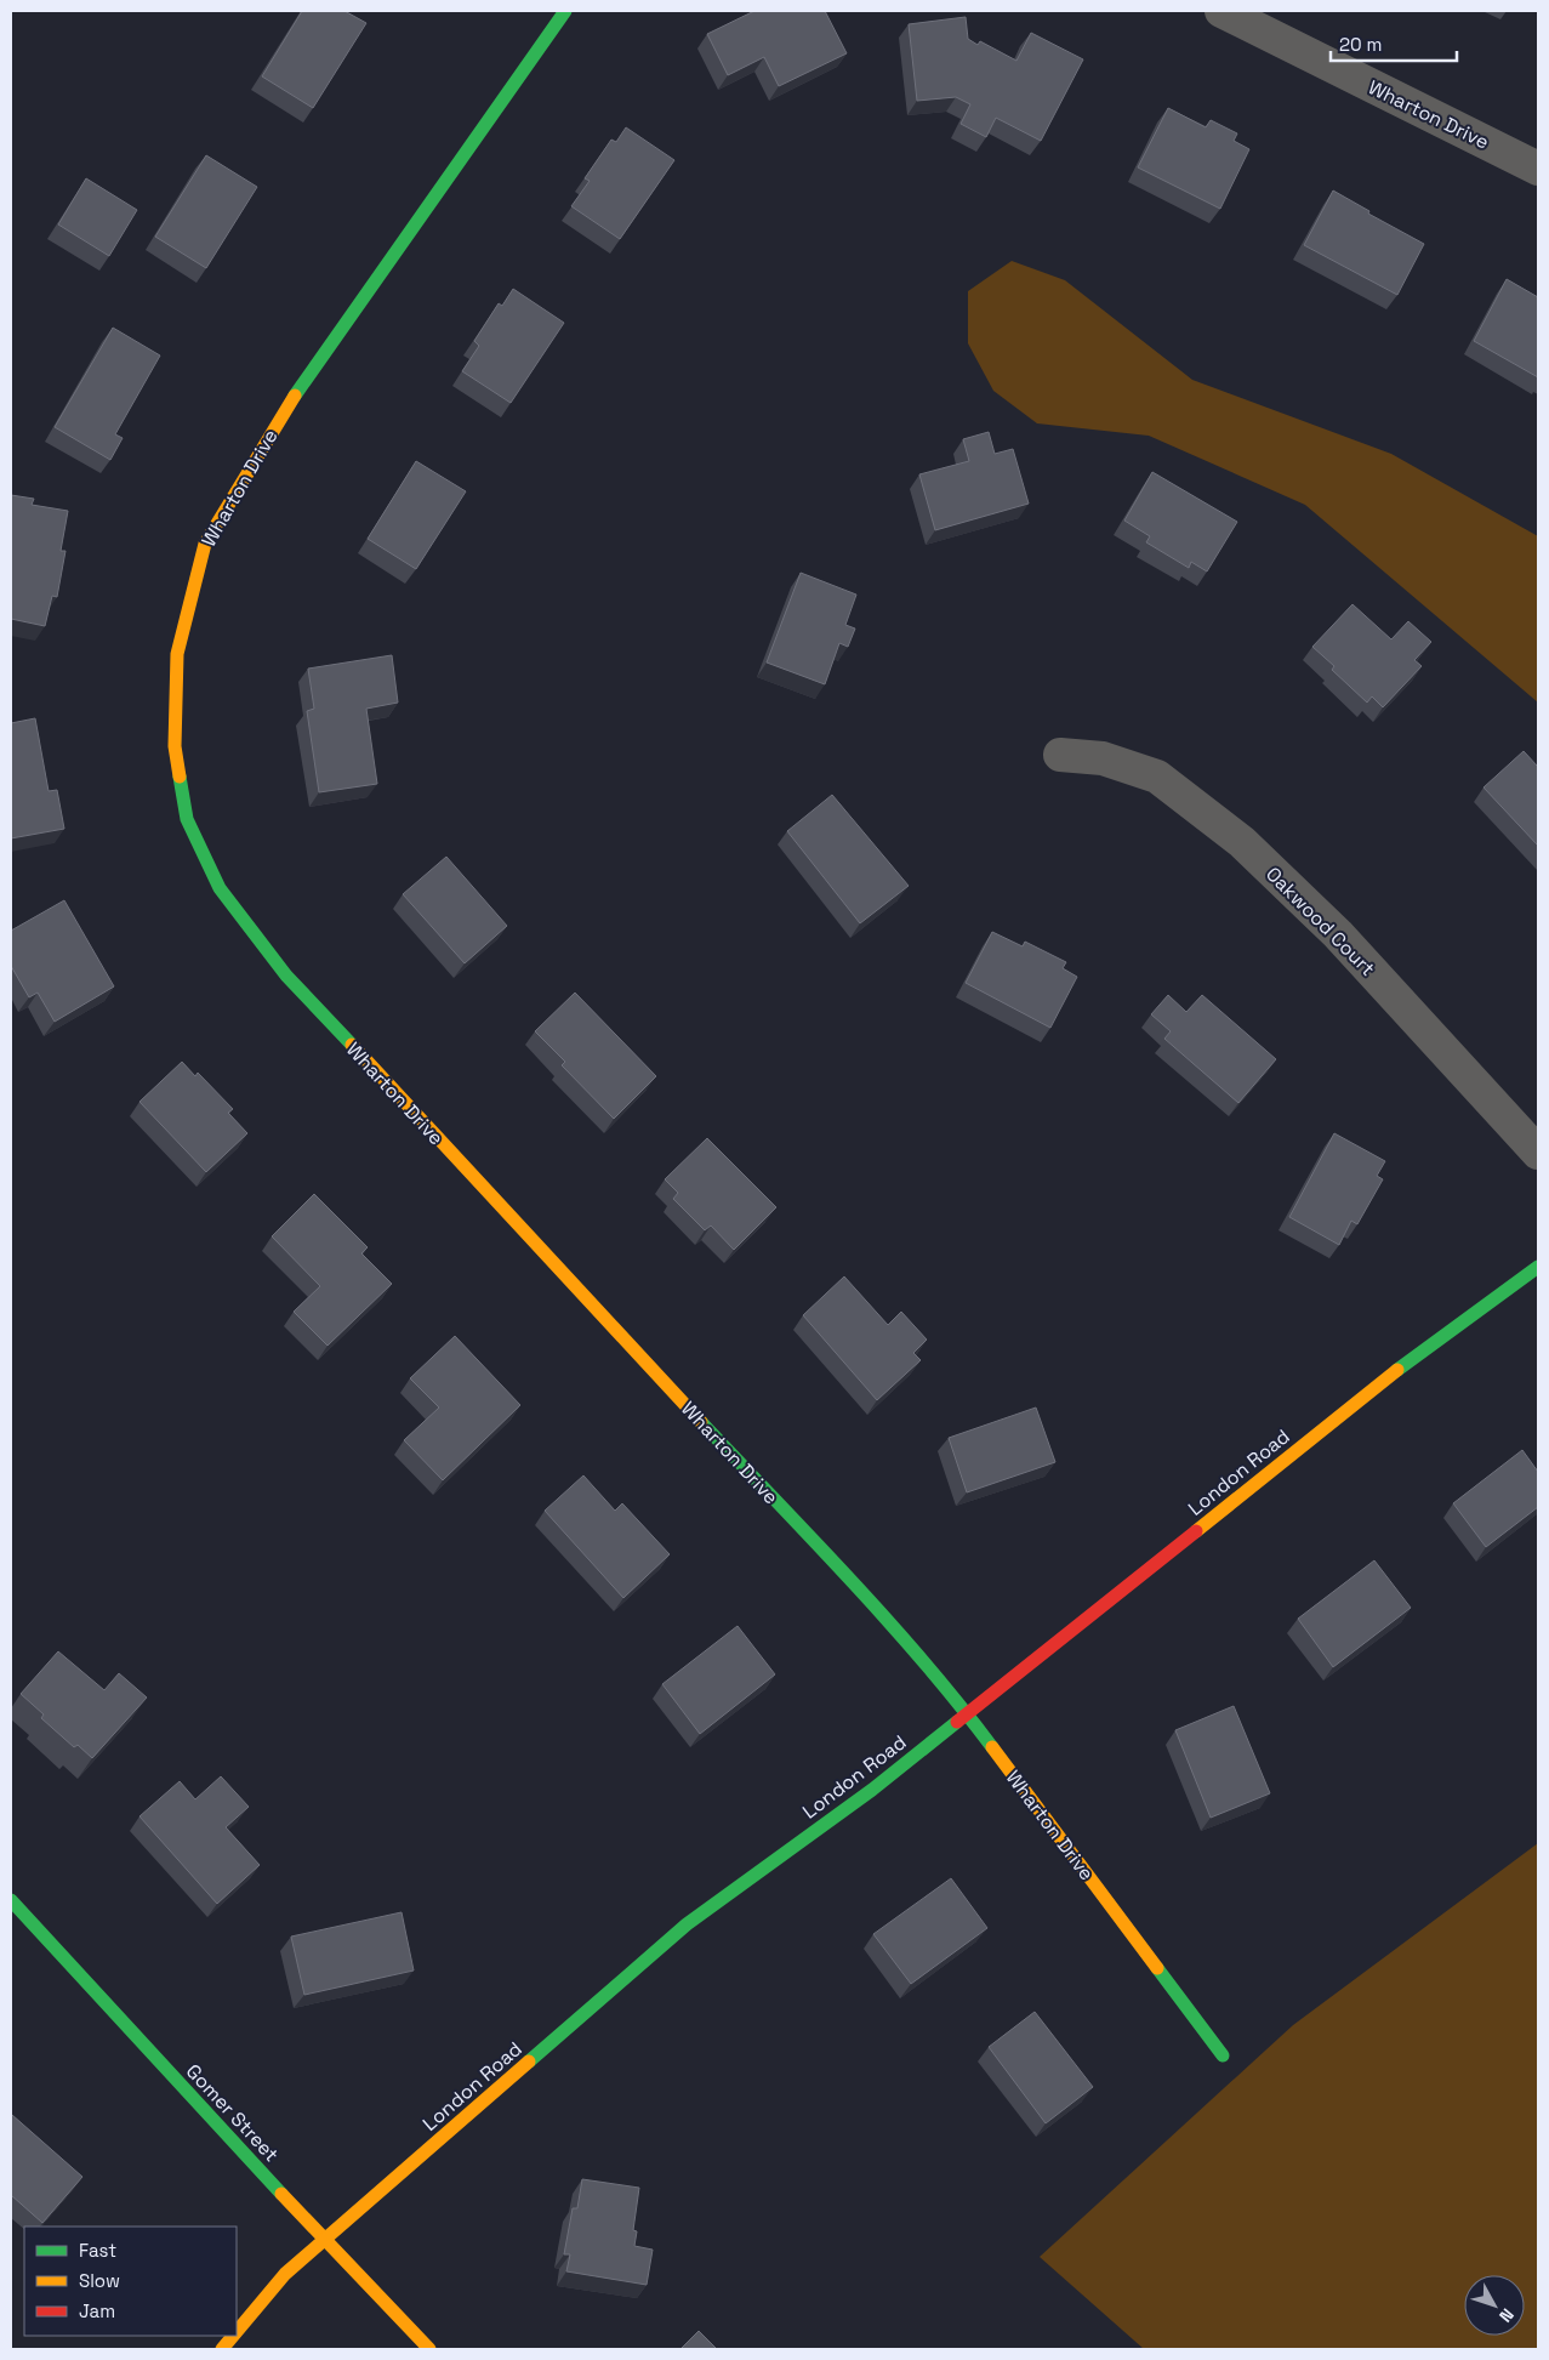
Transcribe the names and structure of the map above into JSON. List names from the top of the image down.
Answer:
{
  "streets": {
    "street": [
      "Wharton Drive",
      "Oakwood Court",
      "London Road",
      "Gomer Street"
    ]
  },
  "crossings": [
    ["Wharton Drive", "London Road"],
    ["London Road", "Gomer Street"]
  ],
  "legend": ["Fast", "Slow", "Jam"],
  "scale_bar": "20 m",
  "north": "bottom right"
}
